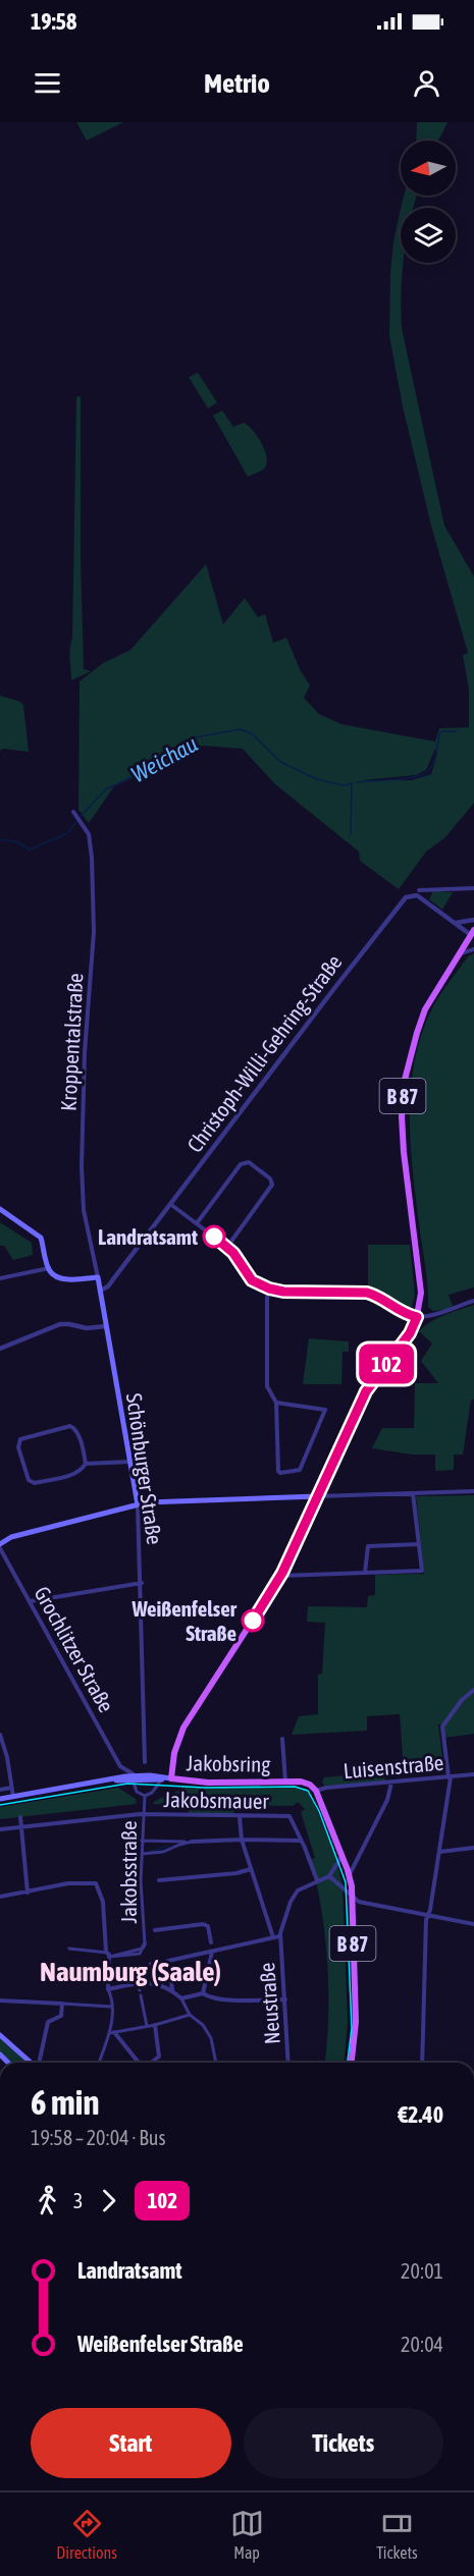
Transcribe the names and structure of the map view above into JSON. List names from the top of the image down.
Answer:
{
  "streets": {
    "main road": ["B 87", "Schönburger Straße", "Jakobsring"],
    "street": [
      "Kroppentalstraße",
      "Christoph-Willi-Gehring-Straße",
      "Grochlitzer Straße",
      "Luisenstraße",
      "Jakobsmauer",
      "Jakobsstraße",
      "Neustraße"
    ]
  },
  "crossings": [
    ["Kroppentalstraße", "Schönburger Straße"],
    ["Christoph-Willi-Gehring-Straße", "Schönburger Straße"],
    ["B 87", "Jakobsring"],
    ["B 87", "Luisenstraße"],
    ["Jakobsring", "Luisenstraße"],
    ["Jakobsmauer", "Jakobsstraße"]
  ],
  "districts": ["Naumburg (Saale)"],
  "water": ["Weichau"],
  "places": ["Landratsamt", "Weißenfelser Straße"],
  "lines": ["bus line 102"],
  "north": "left",
  "page": {
    "status": "19:58",
    "header": "Metrio",
    "on_map": "102",
    "heading": ["6 min", "19:58 – 20:04 · Bus", "€2.40"],
    "legs": ["3", "102"],
    "list": [
      {
        "name": "Landratsamt",
        "value": "20:01"
      },
      {
        "name": "Weißenfelser Straße",
        "value": "20:04"
      }
    ],
    "buttons": ["Start", "Tickets"],
    "tabs": ["Directions", "Map", "Tickets"]
  }
}
